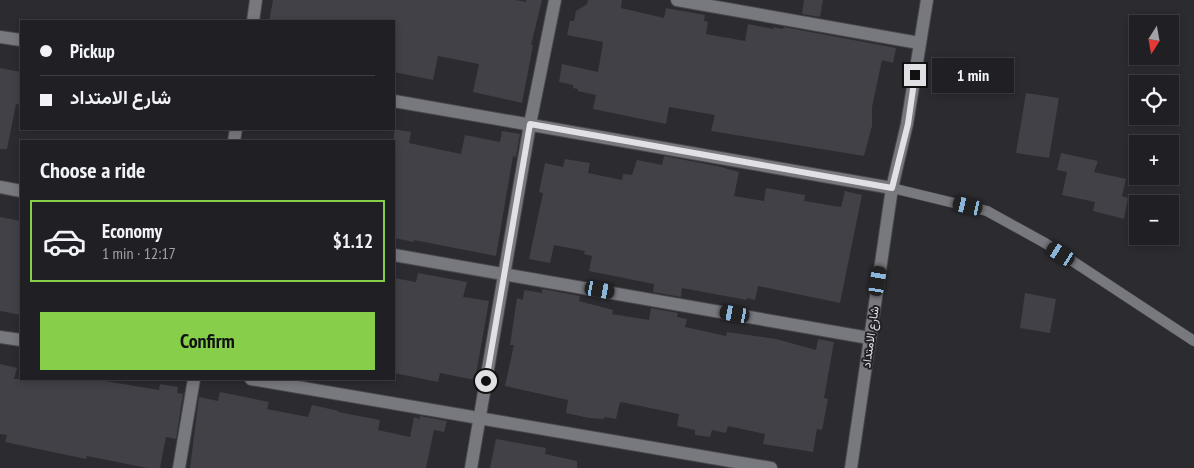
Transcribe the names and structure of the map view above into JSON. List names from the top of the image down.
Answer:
{
  "streets": {
    "street": ["شارع الامتداد"]
  },
  "north": "bottom",
  "page": {
    "map_buttons": ["+", "−"],
    "banner": ["Pickup", "شارع الامتداد"],
    "bubble": "1 min",
    "heading": "Choose a ride",
    "list": [
      {
        "name": "Economy",
        "note": "1 min · 12:17",
        "value": "$1.12"
      }
    ],
    "buttons": "Confirm"
  }
}
